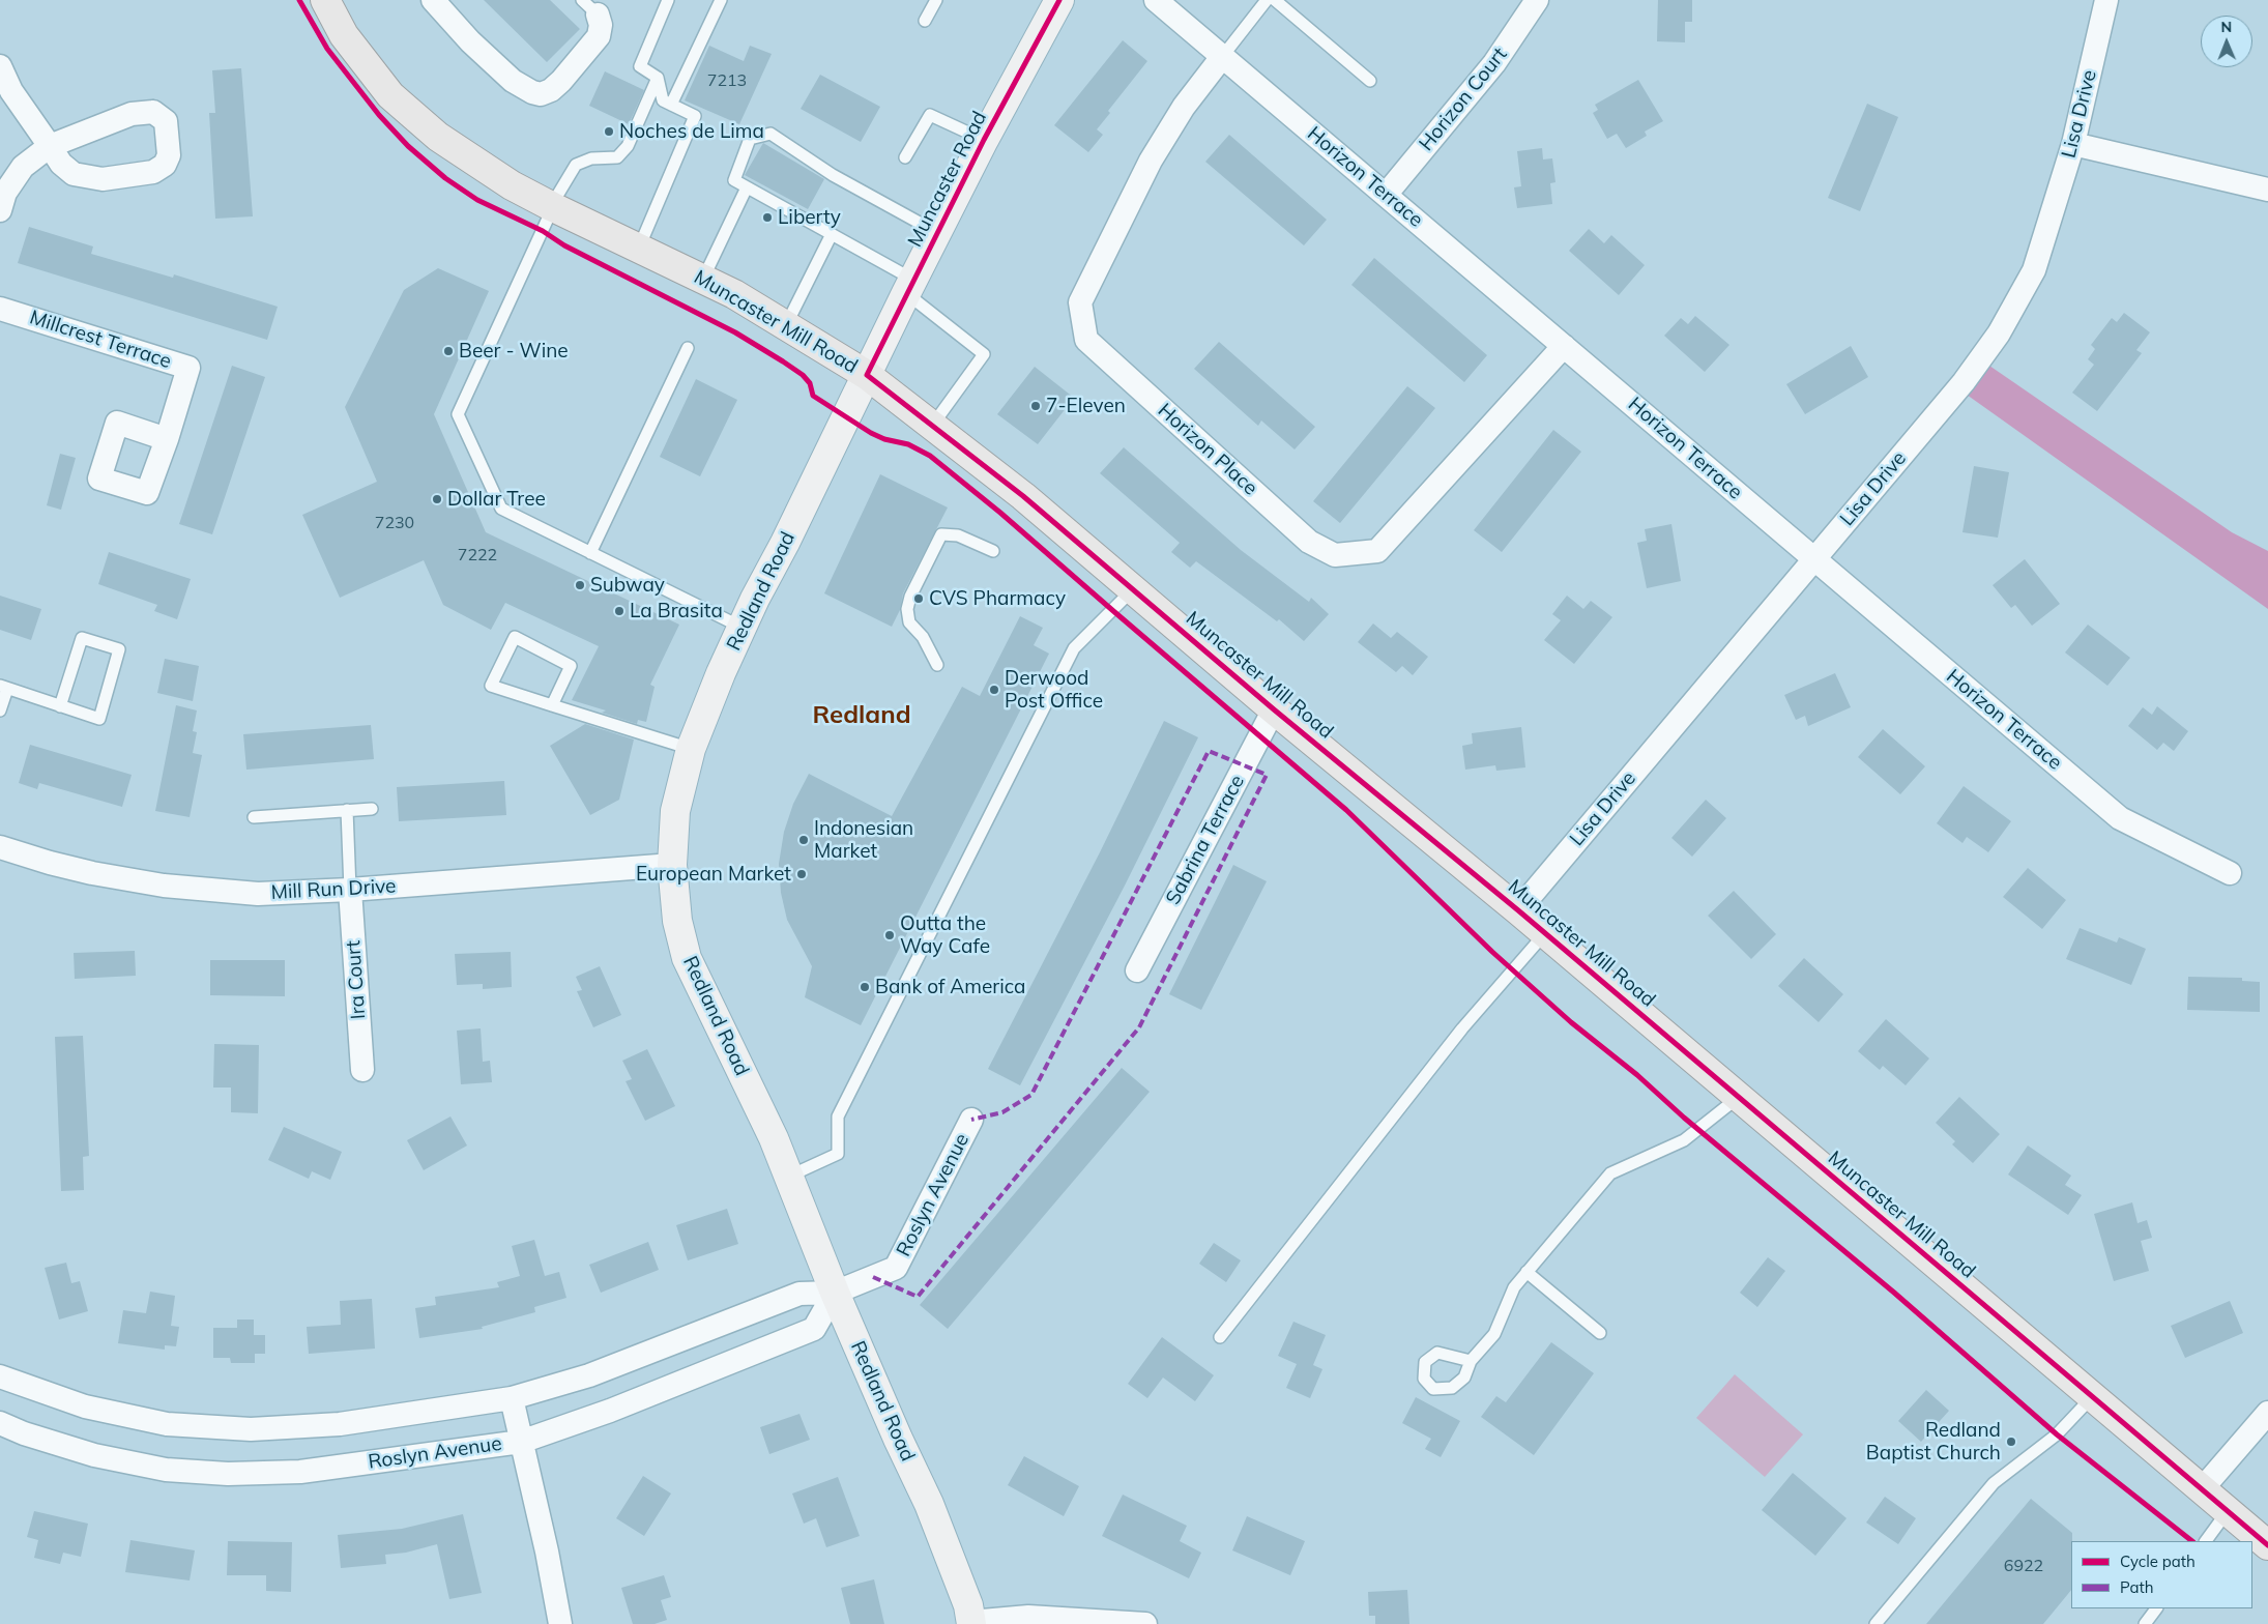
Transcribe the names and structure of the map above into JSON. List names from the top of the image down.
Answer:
{
  "streets": {
    "main road": ["Muncaster Road", "Muncaster Mill Road", "Redland Road"],
    "street": [
      "Horizon Court",
      "Lisa Drive",
      "Horizon Terrace",
      "Millcrest Terrace",
      "Horizon Place",
      "Sabrina Terrace",
      "Mill Run Drive",
      "Ira Court",
      "Roslyn Avenue"
    ]
  },
  "crossings": [
    ["Horizon Court", "Horizon Terrace"],
    ["Lisa Drive", "Horizon Terrace"],
    ["Lisa Drive", "Muncaster Mill Road"],
    ["Horizon Terrace", "Horizon Place"],
    ["Muncaster Road", "Muncaster Mill Road"],
    ["Muncaster Road", "Redland Road"],
    ["Muncaster Mill Road", "Redland Road"],
    ["Muncaster Mill Road", "Sabrina Terrace"],
    ["Redland Road", "Mill Run Drive"],
    ["Redland Road", "Roslyn Avenue"],
    ["Mill Run Drive", "Ira Court"]
  ],
  "districts": ["Redland"],
  "places": [
    "Noches de Lima",
    "Liberty",
    "Beer - Wine",
    "7-Eleven",
    "Dollar Tree",
    "Subway",
    "CVS Pharmacy",
    "La Brasita",
    "Derwood Post Office",
    "Indonesian Market",
    "European Market",
    "Outta the Way Cafe",
    "Bank of America",
    "Redland Baptist Church"
  ],
  "house_numbers": [
    "7213",
    "7230",
    "7222",
    "6922"
  ],
  "legend": ["Cycle path", "Path"],
  "north": "top"
}
